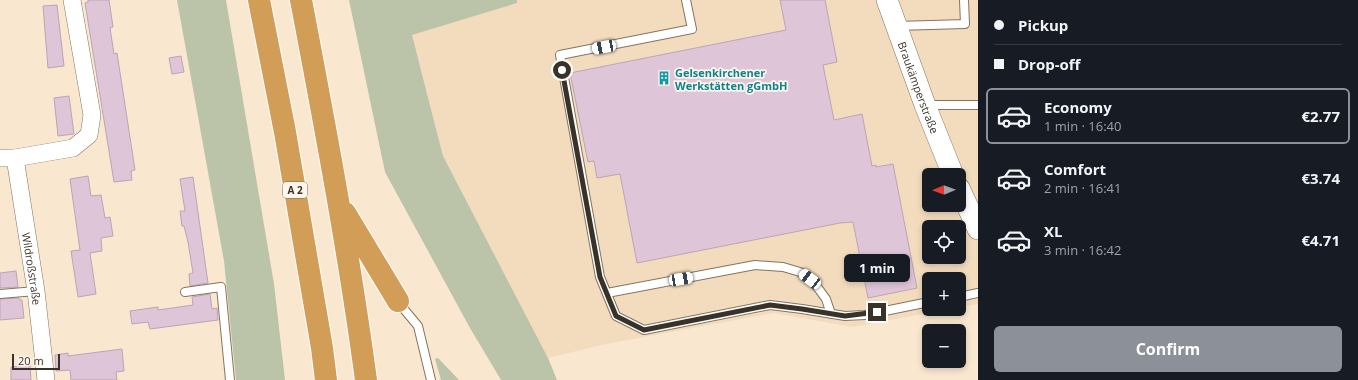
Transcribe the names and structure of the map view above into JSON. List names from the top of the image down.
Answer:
{
  "streets": {
    "highway": ["A 2"],
    "street": ["Braukämperstraße", "Wildroßstraße"]
  },
  "places": {
    "building": ["Gelsenkirchener Werkstätten gGmbH"]
  },
  "scale_bar": "20 m",
  "north": "left",
  "page": {
    "banner": ["Pickup", "Drop-off"],
    "list": [
      {
        "name": "Economy",
        "note": "1 min · 16:40",
        "value": "€2.77"
      },
      {
        "name": "Comfort",
        "note": "2 min · 16:41",
        "value": "€3.74"
      },
      {
        "name": "XL",
        "note": "3 min · 16:42",
        "value": "€4.71"
      }
    ],
    "map_buttons": ["+", "−"],
    "bubble": "1 min",
    "buttons": "Confirm",
    "scale": "20 m"
  }
}
